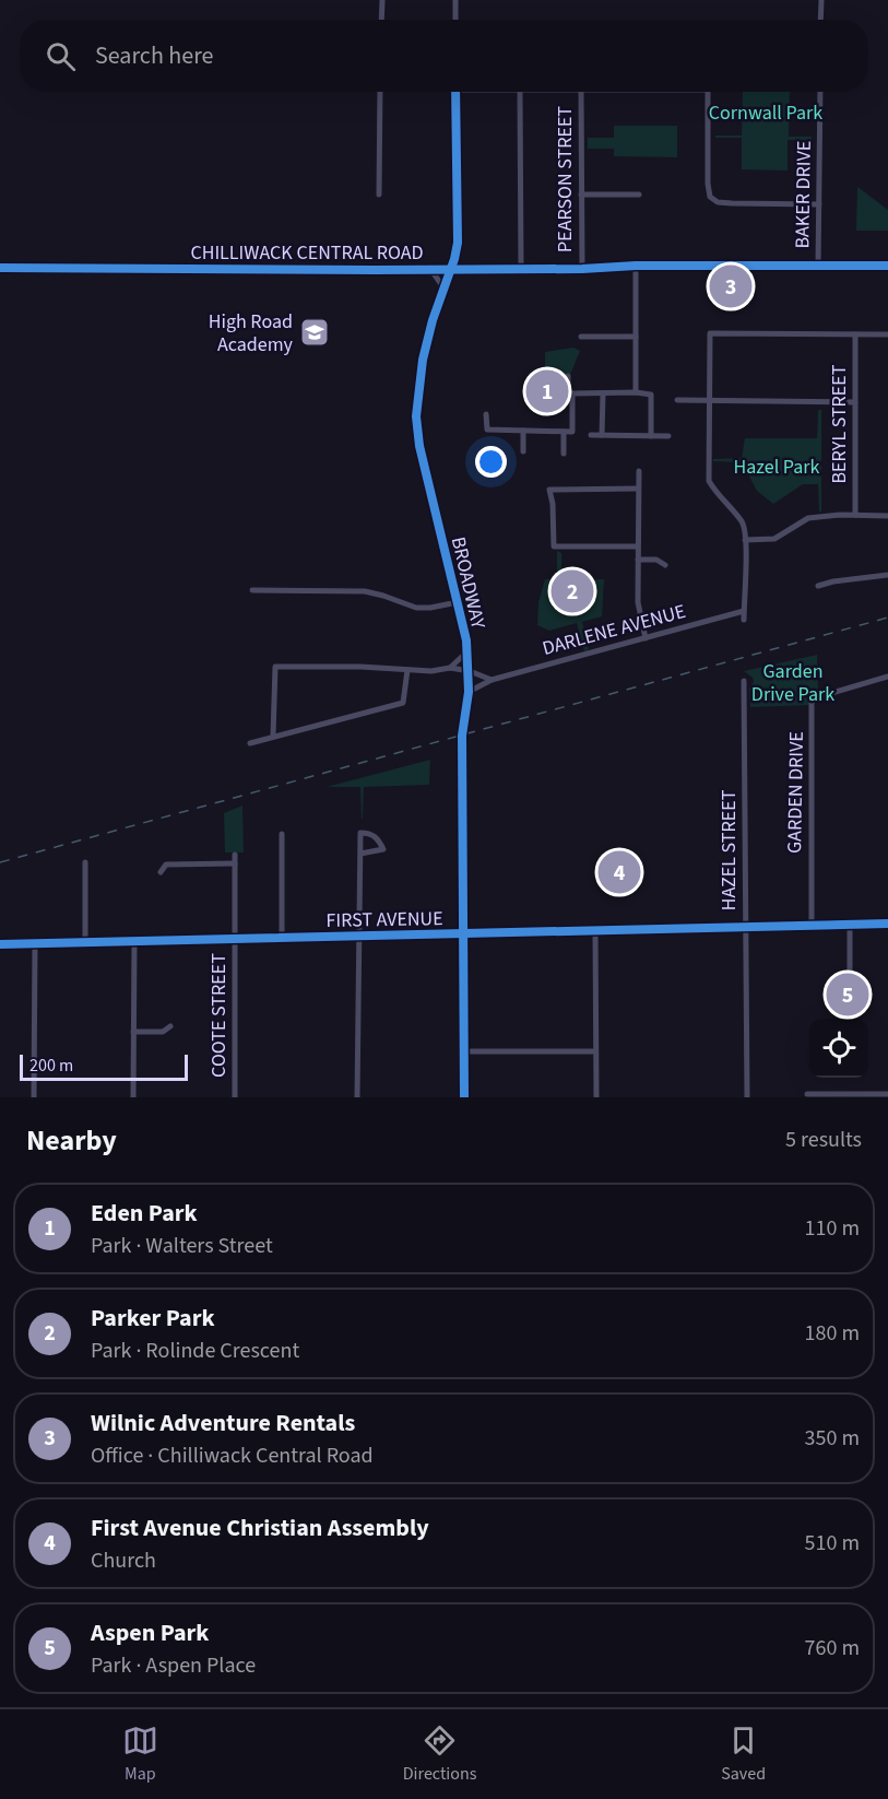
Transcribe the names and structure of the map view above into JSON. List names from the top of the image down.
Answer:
{
  "streets": {
    "street": [
      "PEARSON STREET",
      "BAKER DRIVE",
      "CHILLIWACK CENTRAL ROAD",
      "BERYL STREET",
      "BROADWAY",
      "DARLENE AVENUE",
      "GARDEN DRIVE",
      "HAZEL STREET",
      "FIRST AVENUE",
      "COOTE STREET"
    ]
  },
  "crossings": [
    ["PEARSON STREET", "CHILLIWACK CENTRAL ROAD"],
    ["BAKER DRIVE", "CHILLIWACK CENTRAL ROAD"],
    ["CHILLIWACK CENTRAL ROAD", "BROADWAY"],
    ["BROADWAY", "DARLENE AVENUE"],
    ["BROADWAY", "FIRST AVENUE"],
    ["GARDEN DRIVE", "FIRST AVENUE"],
    ["HAZEL STREET", "FIRST AVENUE"],
    ["FIRST AVENUE", "COOTE STREET"]
  ],
  "parks": ["Cornwall Park", "Hazel Park", "Garden Drive Park"],
  "places": {
    "school or university": ["High Road Academy"]
  },
  "scale_bar": "200 m",
  "page": {
    "search": "Search here",
    "pins": [
      "3",
      "1",
      "2",
      "4",
      "5"
    ],
    "scale": "200 m",
    "heading": ["Nearby", "5 results"],
    "list": [
      {
        "mark": "1",
        "name": "Eden Park",
        "note": "Park · Walters Street",
        "value": "110 m"
      },
      {
        "mark": "2",
        "name": "Parker Park",
        "note": "Park · Rolinde Crescent",
        "value": "180 m"
      },
      {
        "mark": "3",
        "name": "Wilnic Adventure Rentals",
        "note": "Office · Chilliwack Central Road",
        "value": "350 m"
      },
      {
        "mark": "4",
        "name": "First Avenue Christian Assembly",
        "note": "Church",
        "value": "510 m"
      },
      {
        "mark": "5",
        "name": "Aspen Park",
        "note": "Park · Aspen Place",
        "value": "760 m"
      }
    ],
    "nav": ["Map", "Directions", "Saved"]
  }
}
